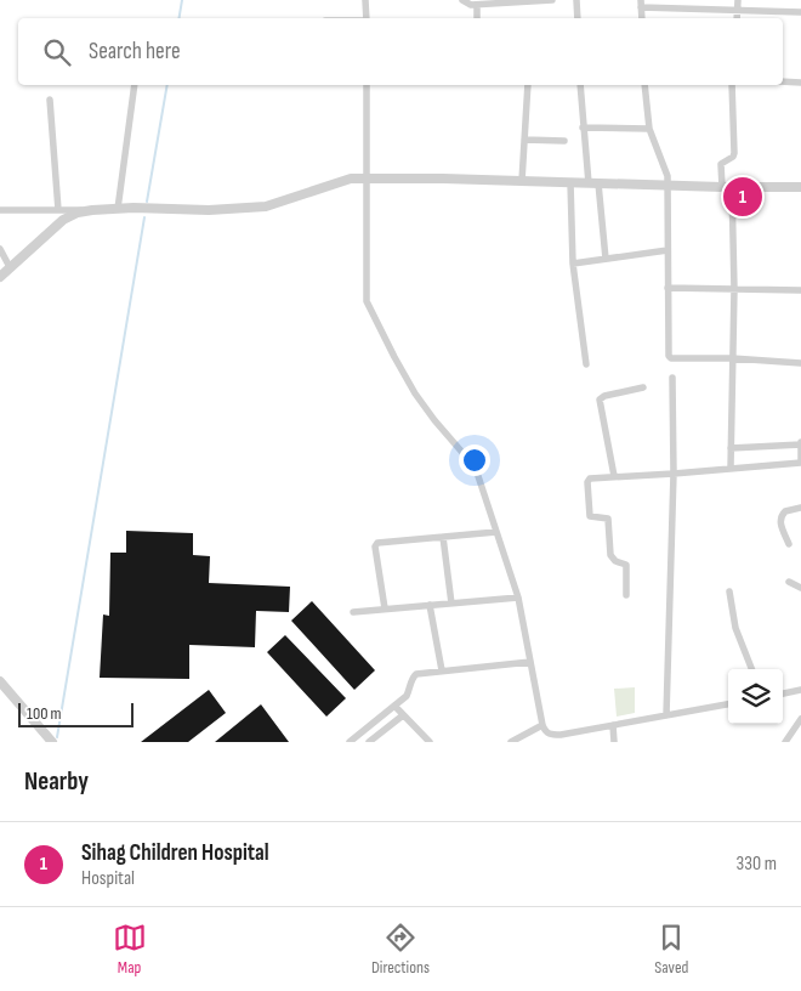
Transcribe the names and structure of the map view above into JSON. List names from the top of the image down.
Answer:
{
  "scale_bar": "100 m",
  "page": {
    "search": "Search here",
    "pins": "1",
    "scale": "100 m",
    "heading": "Nearby",
    "list": [
      {
        "mark": "1",
        "name": "Sihag Children Hospital",
        "note": "Hospital",
        "value": "330 m"
      }
    ],
    "nav": ["Map", "Directions", "Saved"]
  }
}
